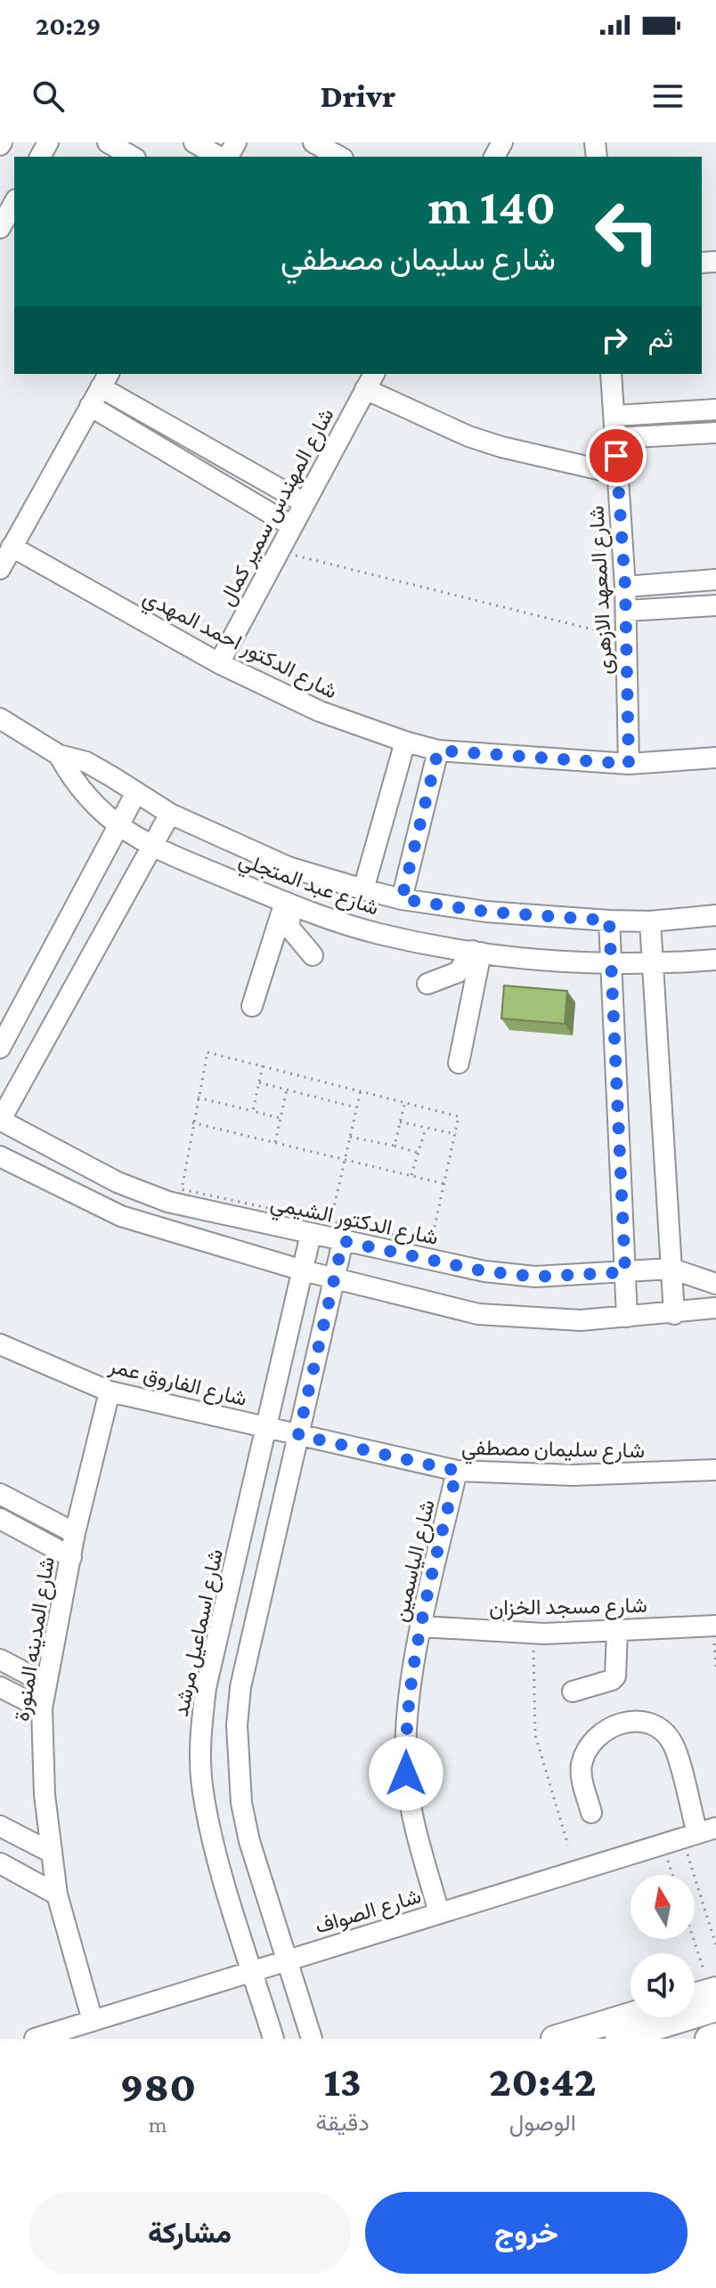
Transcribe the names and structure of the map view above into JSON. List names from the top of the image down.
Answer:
{
  "streets": {
    "street": [
      "شارع المهندس سمير كمال",
      "شارع المعهد الازهرى",
      "شارع الدكتور احمد المهدي",
      "شارع عبد المتجلي",
      "شارع الدكتور الشيمي",
      "شارع الفاروق عمر",
      "شارع سليمان مصطفي",
      "شارع الياسمين",
      "شارع مسجد الخزان",
      "شارع اسماعيل مرشد",
      "شارع المدينه المنورة",
      "شارع الصواف"
    ]
  },
  "crossings": [
    ["شارع المهندس سمير كمال", "شارع الدكتور احمد المهدي"],
    ["شارع المعهد الازهرى", "شارع الدكتور احمد المهدي"],
    ["شارع الدكتور الشيمي", "شارع اسماعيل مرشد"],
    ["شارع الفاروق عمر", "شارع سليمان مصطفي"],
    ["شارع الفاروق عمر", "شارع اسماعيل مرشد"],
    ["شارع الفاروق عمر", "شارع المدينه المنورة"],
    ["شارع سليمان مصطفي", "شارع الياسمين"],
    ["شارع سليمان مصطفي", "شارع اسماعيل مرشد"],
    ["شارع الياسمين", "شارع مسجد الخزان"],
    ["شارع الياسمين", "شارع الصواف"],
    ["شارع اسماعيل مرشد", "شارع الصواف"],
    ["شارع المدينه المنورة", "شارع الصواف"]
  ],
  "north": "top",
  "page": {
    "status": "20:29",
    "header": "Drivr",
    "turn": ["140 m", "شارع سليمان مصطفي"],
    "then": "ثم",
    "eta": [
      "20:42",
      "الوصول",
      "13",
      "دقيقة",
      "980",
      "m"
    ],
    "buttons": ["خروج", "مشاركة"]
  }
}
